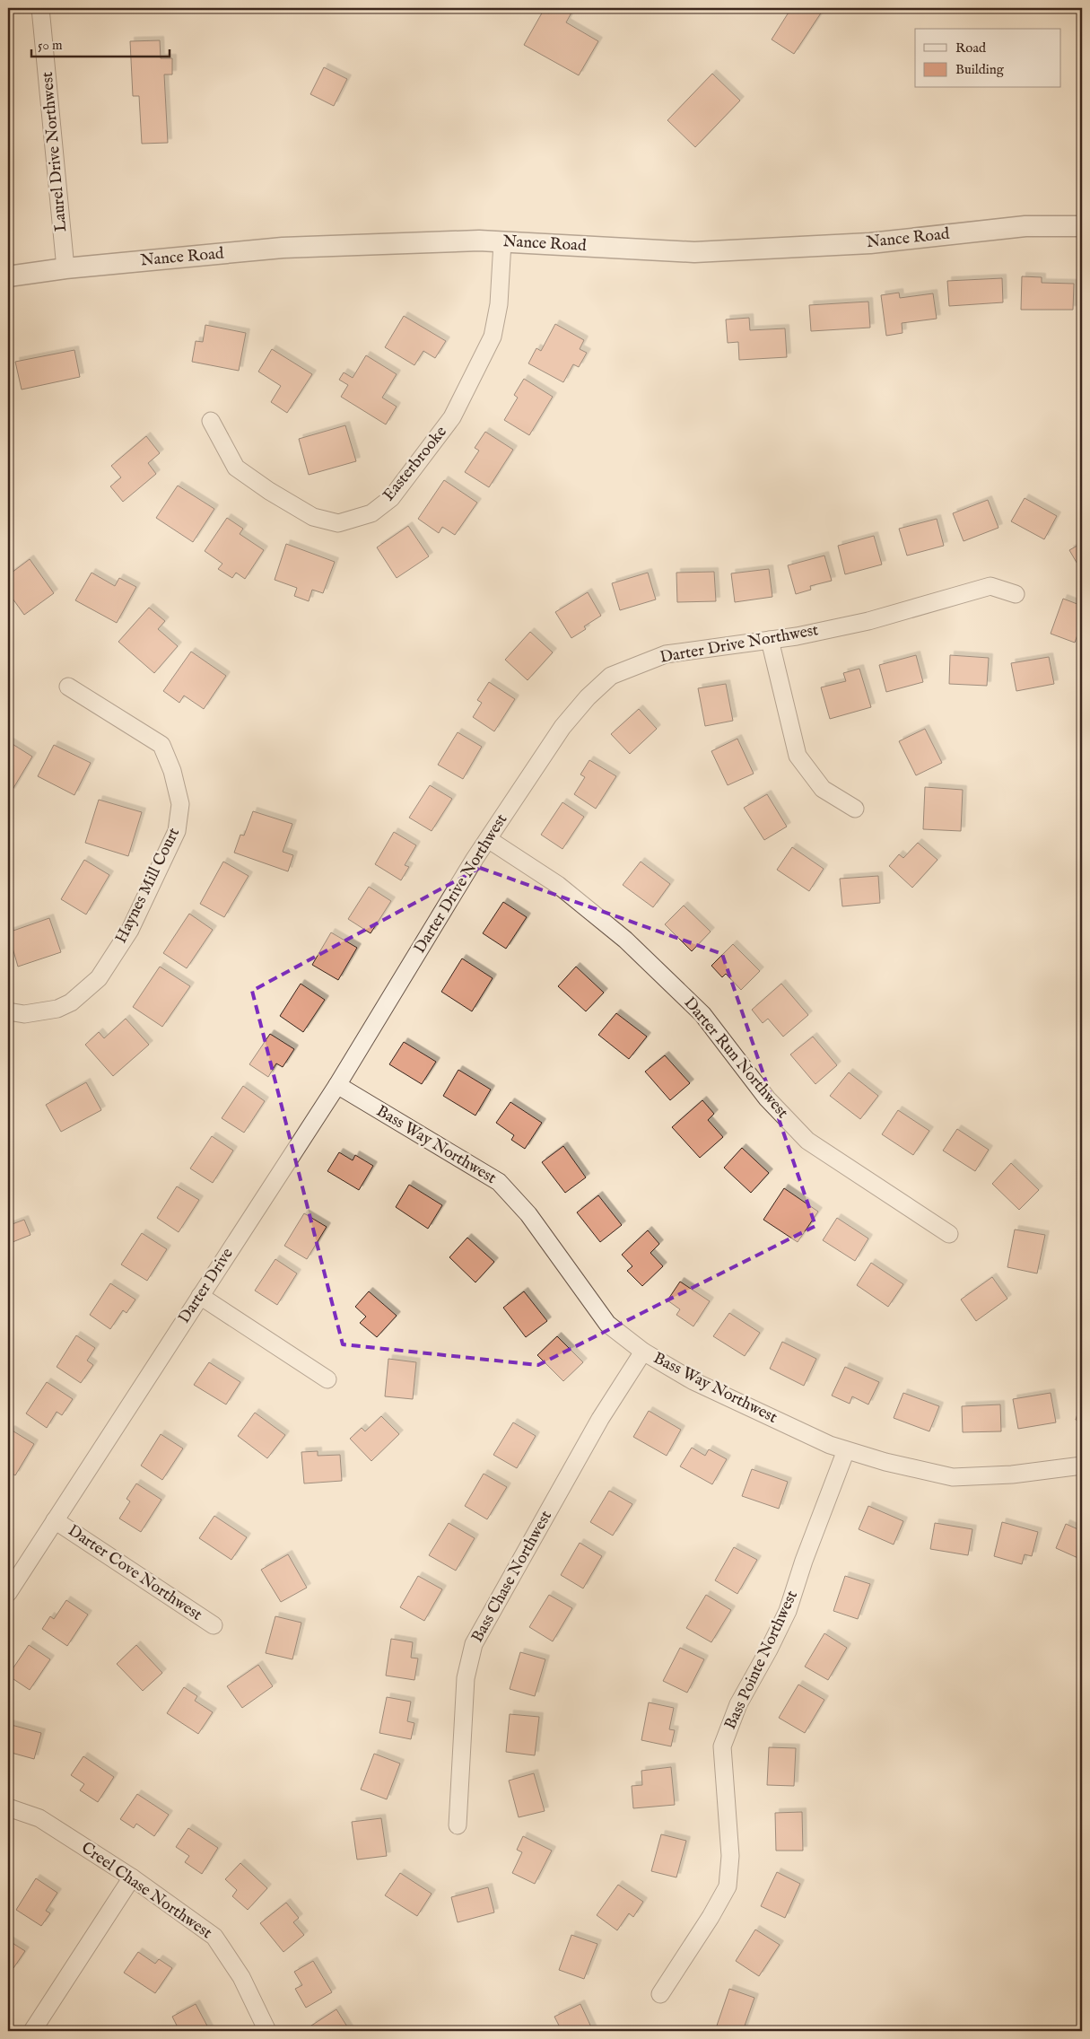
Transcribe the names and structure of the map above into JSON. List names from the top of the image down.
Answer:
{
  "streets": {
    "street": [
      "Laurel Drive Northwest",
      "Nance Road",
      "Easterbrooke",
      "Darter Drive Northwest",
      "Haynes Mill Court",
      "Darter Run Northwest",
      "Bass Way Northwest",
      "Darter Drive",
      "Darter Cove Northwest",
      "Bass Chase Northwest",
      "Bass Pointe Northwest",
      "Creel Chase Northwest"
    ]
  },
  "crossings": [
    ["Laurel Drive Northwest", "Nance Road"],
    ["Nance Road", "Easterbrooke"],
    ["Darter Drive Northwest", "Darter Run Northwest"],
    ["Darter Drive Northwest", "Darter Drive"],
    ["Bass Way Northwest", "Darter Drive"],
    ["Bass Way Northwest", "Bass Chase Northwest"],
    ["Bass Way Northwest", "Bass Pointe Northwest"],
    ["Darter Drive", "Darter Cove Northwest"]
  ],
  "legend": ["Road", "Building"],
  "scale_bar": "50 m"
}
